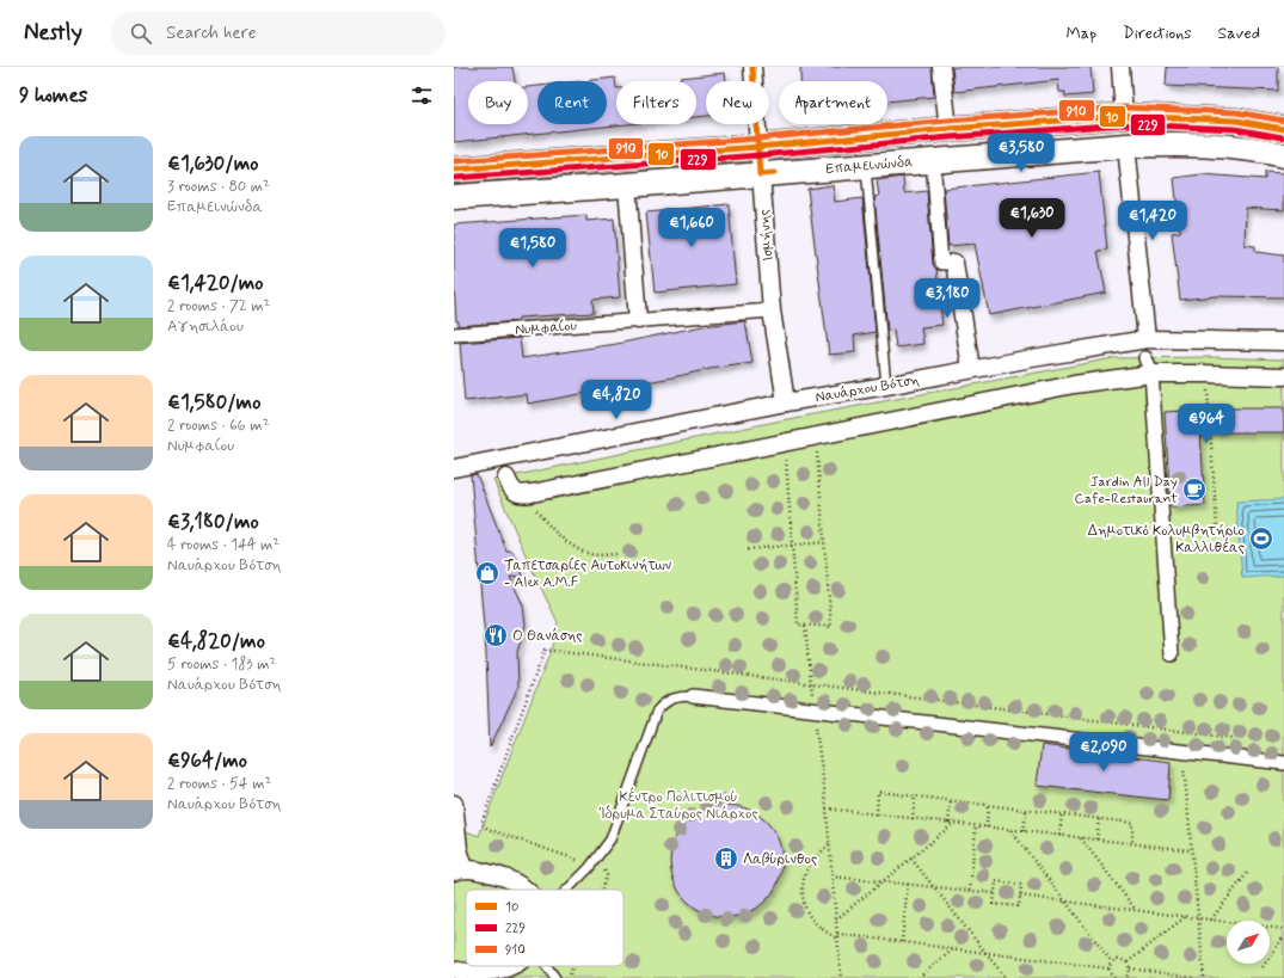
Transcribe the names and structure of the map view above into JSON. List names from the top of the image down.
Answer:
{
  "streets": {
    "main road": ["Επαμεινώνδα"],
    "street": ["Ισμήνης", "Νυμφαίου", "Ναυάρχου Βότση"]
  },
  "crossings": [
    ["Επαμεινώνδα", "Ισμήνης"],
    ["Ισμήνης", "Νυμφαίου"],
    ["Ισμήνης", "Ναυάρχου Βότση"]
  ],
  "parks": ["Κέντρο Πολιτισμού Ίδρυμα Σταύρος Νιάρχος"],
  "places": {
    "cafe": ["Jardin All Day Cafe-Restaurant"],
    "sports": ["Δημοτικό Κολυμβητήριο Καλλιθέας"],
    "shop": ["Ταπετσαρίες Αυτοκινήτων - Alex A.M.F"],
    "restaurant": ["Ο Θανάσης"],
    "building": ["Λαβύρινθος"]
  },
  "lines": ["transit line 10", "transit line 910", "transit line 229"],
  "legend": ["10", "229", "910"],
  "north": "top right",
  "page": {
    "header": "Nestly",
    "search": "Search here",
    "nav": ["Map", "Directions", "Saved"],
    "heading": "9 homes",
    "chip": [
      "Buy",
      "Rent",
      "Filters",
      "New",
      "Apartment"
    ],
    "list": [
      {
        "name": "€1,630/mo",
        "note": "3 rooms · 80 m² · Επαμεινώνδα"
      },
      {
        "name": "€1,420/mo",
        "note": "2 rooms · 72 m² · Αγησιλάου"
      },
      {
        "name": "€1,580/mo",
        "note": "2 rooms · 66 m² · Νυμφαίου"
      },
      {
        "name": "€3,180/mo",
        "note": "4 rooms · 144 m² · Ναυάρχου Βότση"
      },
      {
        "name": "€4,820/mo",
        "note": "5 rooms · 183 m² · Ναυάρχου Βότση"
      },
      {
        "name": "€964/mo",
        "note": "2 rooms · 54 m² · Ναυάρχου Βότση"
      }
    ],
    "price": [
      "€3,580",
      "€1,630",
      "€1,420",
      "€1,660",
      "€1,580",
      "€3,180",
      "€4,820",
      "€964",
      "€2,090"
    ]
  }
}
